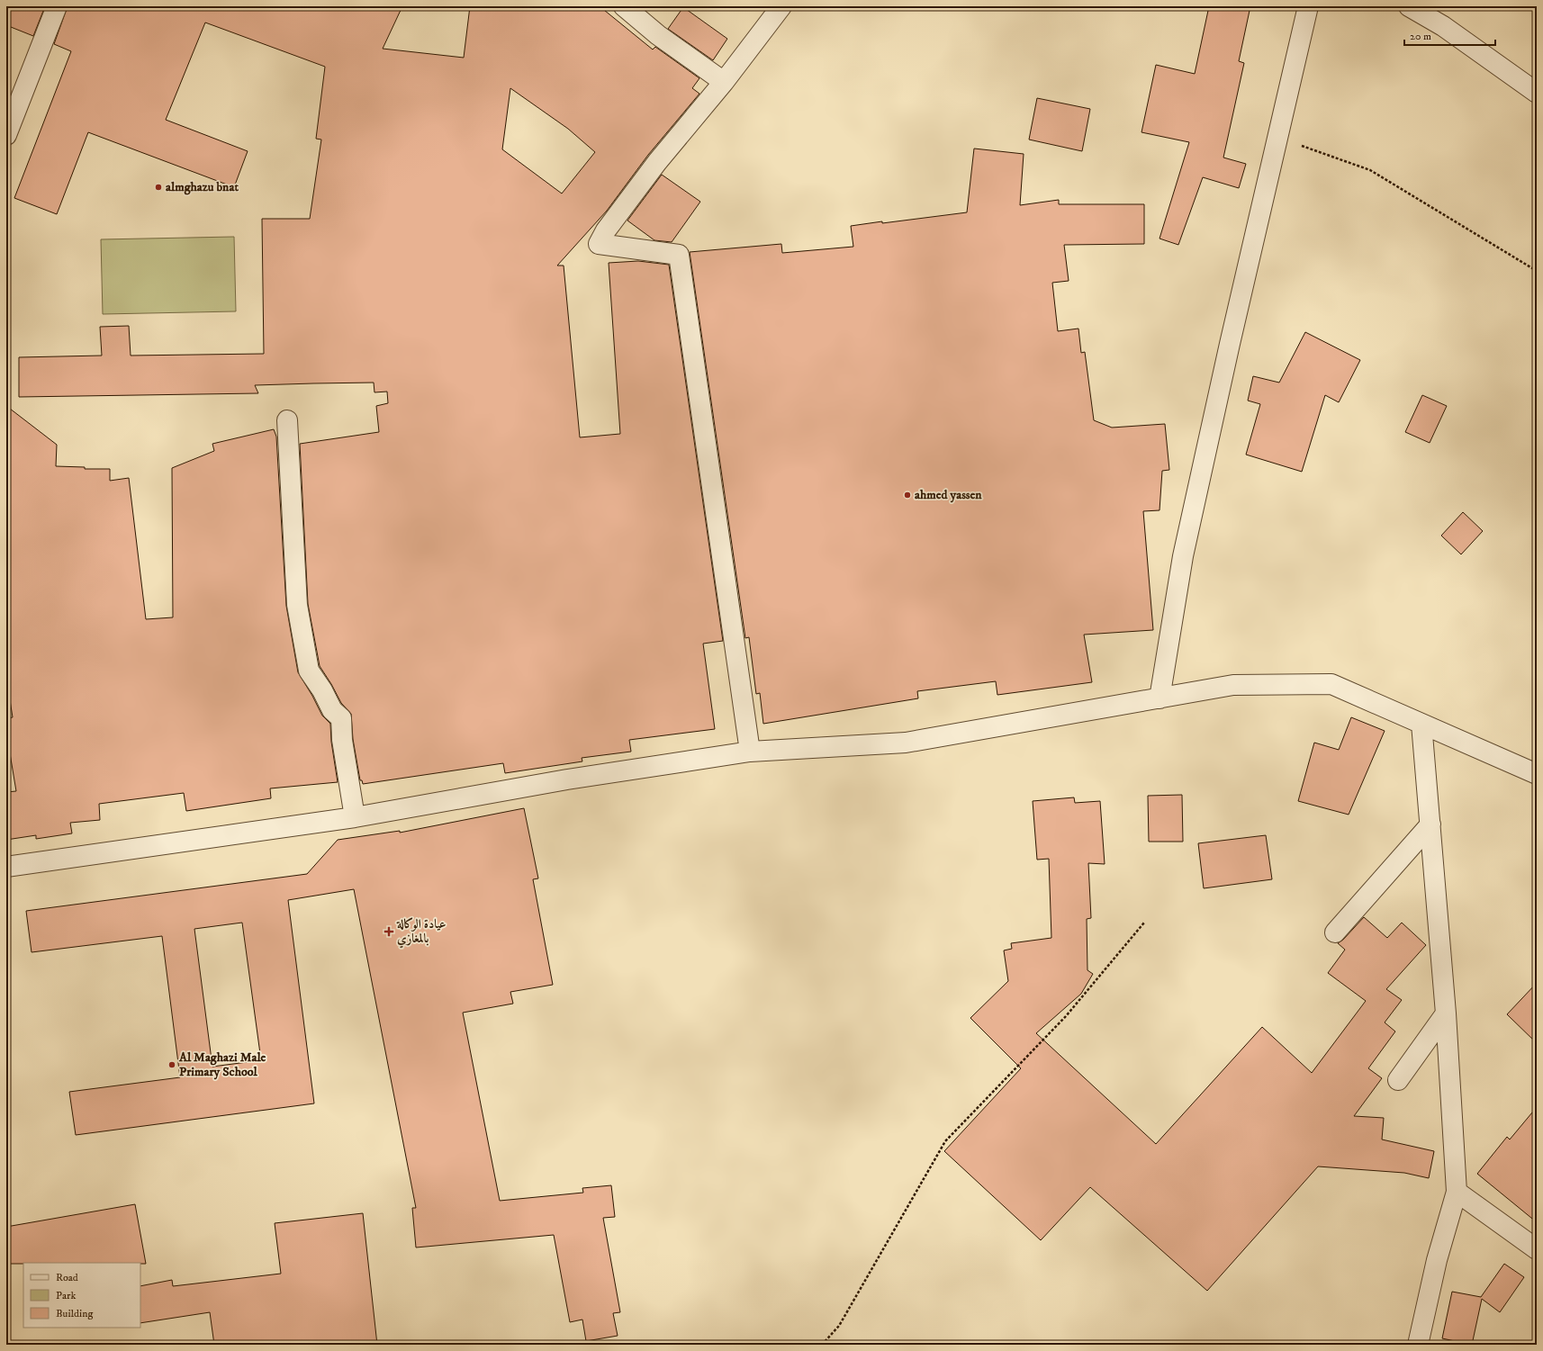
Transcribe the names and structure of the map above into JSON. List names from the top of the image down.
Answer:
{
  "places": {
    "other": ["almghazu bnat", "ahmed yassen", "Al Maghazi Male Primary School"],
    "health": ["عيادة الوكالة بالمغازي"]
  },
  "legend": ["Road", "Park", "Building"],
  "scale_bar": "20 m"
}
